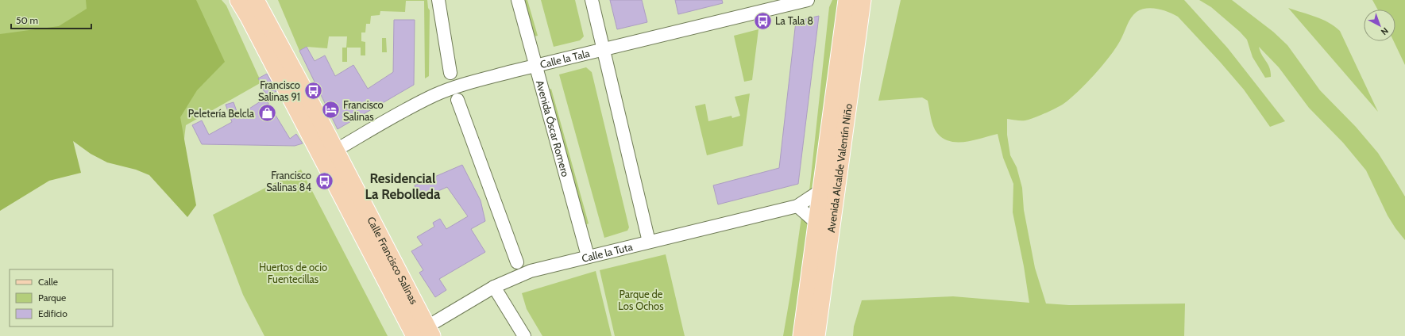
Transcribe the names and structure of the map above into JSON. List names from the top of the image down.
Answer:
{
  "streets": {
    "main road": ["Avenida Alcalde Valentín Niño", "Calle Francisco Salinas"],
    "street": ["Calle la Tala", "Avenida Óscar Romero", "Calle la Tuta"]
  },
  "crossings": [
    ["Calle la Tala", "Avenida Óscar Romero"],
    ["Calle la Tala", "Calle Francisco Salinas"],
    ["Avenida Óscar Romero", "Calle la Tuta"],
    ["Avenida Alcalde Valentín Niño", "Calle la Tuta"],
    ["Calle la Tuta", "Calle Francisco Salinas"]
  ],
  "districts": ["Residencial La Rebolleda"],
  "parks": ["Huertos de ocio Fuentecillas", "Parque de Los Ochos"],
  "places": {
    "bus stop": ["La Tala 8", "Francisco Salinas 91", "Francisco Salinas 84"],
    "hotel": ["Francisco Salinas"],
    "shop": ["Peletería Belcla"]
  },
  "legend": ["Calle", "Parque", "Edificio"],
  "scale_bar": "50 m",
  "north": "bottom right"
}
